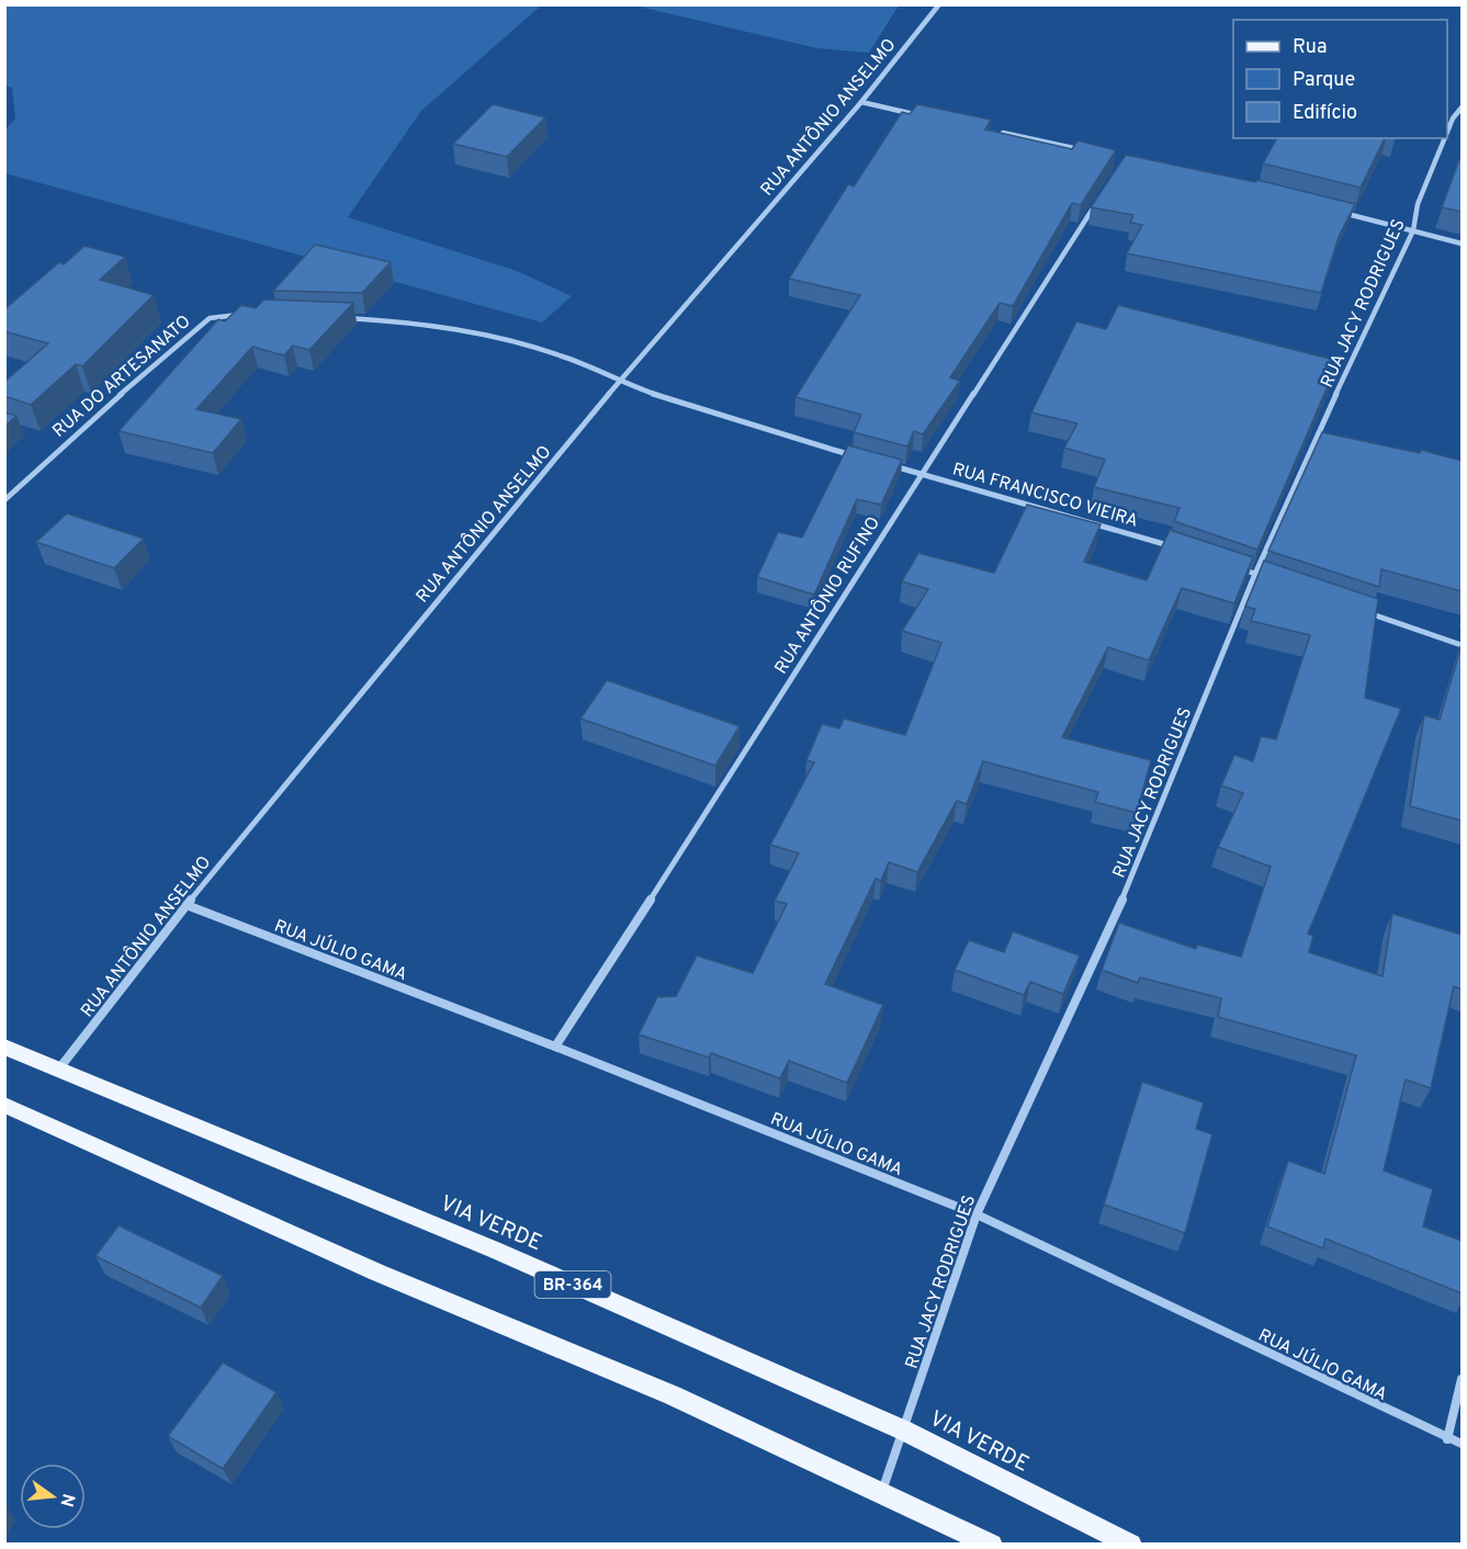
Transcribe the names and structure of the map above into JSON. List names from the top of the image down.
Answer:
{
  "streets": {
    "main road": ["VIA VERDE", "BR-364"],
    "street": [
      "RUA ANTÔNIO ANSELMO",
      "RUA JACY RODRIGUES",
      "RUA DO ARTESANATO",
      "RUA FRANCISCO VIEIRA",
      "RUA ANTÔNIO RUFINO",
      "RUA JÚLIO GAMA"
    ]
  },
  "crossings": [
    ["RUA ANTÔNIO ANSELMO", "RUA JÚLIO GAMA"],
    ["RUA ANTÔNIO ANSELMO", "VIA VERDE"],
    ["RUA JACY RODRIGUES", "RUA JÚLIO GAMA"],
    ["RUA JACY RODRIGUES", "VIA VERDE"],
    ["RUA FRANCISCO VIEIRA", "RUA ANTÔNIO RUFINO"],
    ["RUA ANTÔNIO RUFINO", "RUA JÚLIO GAMA"]
  ],
  "legend": ["Rua", "Parque", "Edifício"],
  "north": "right"
}
